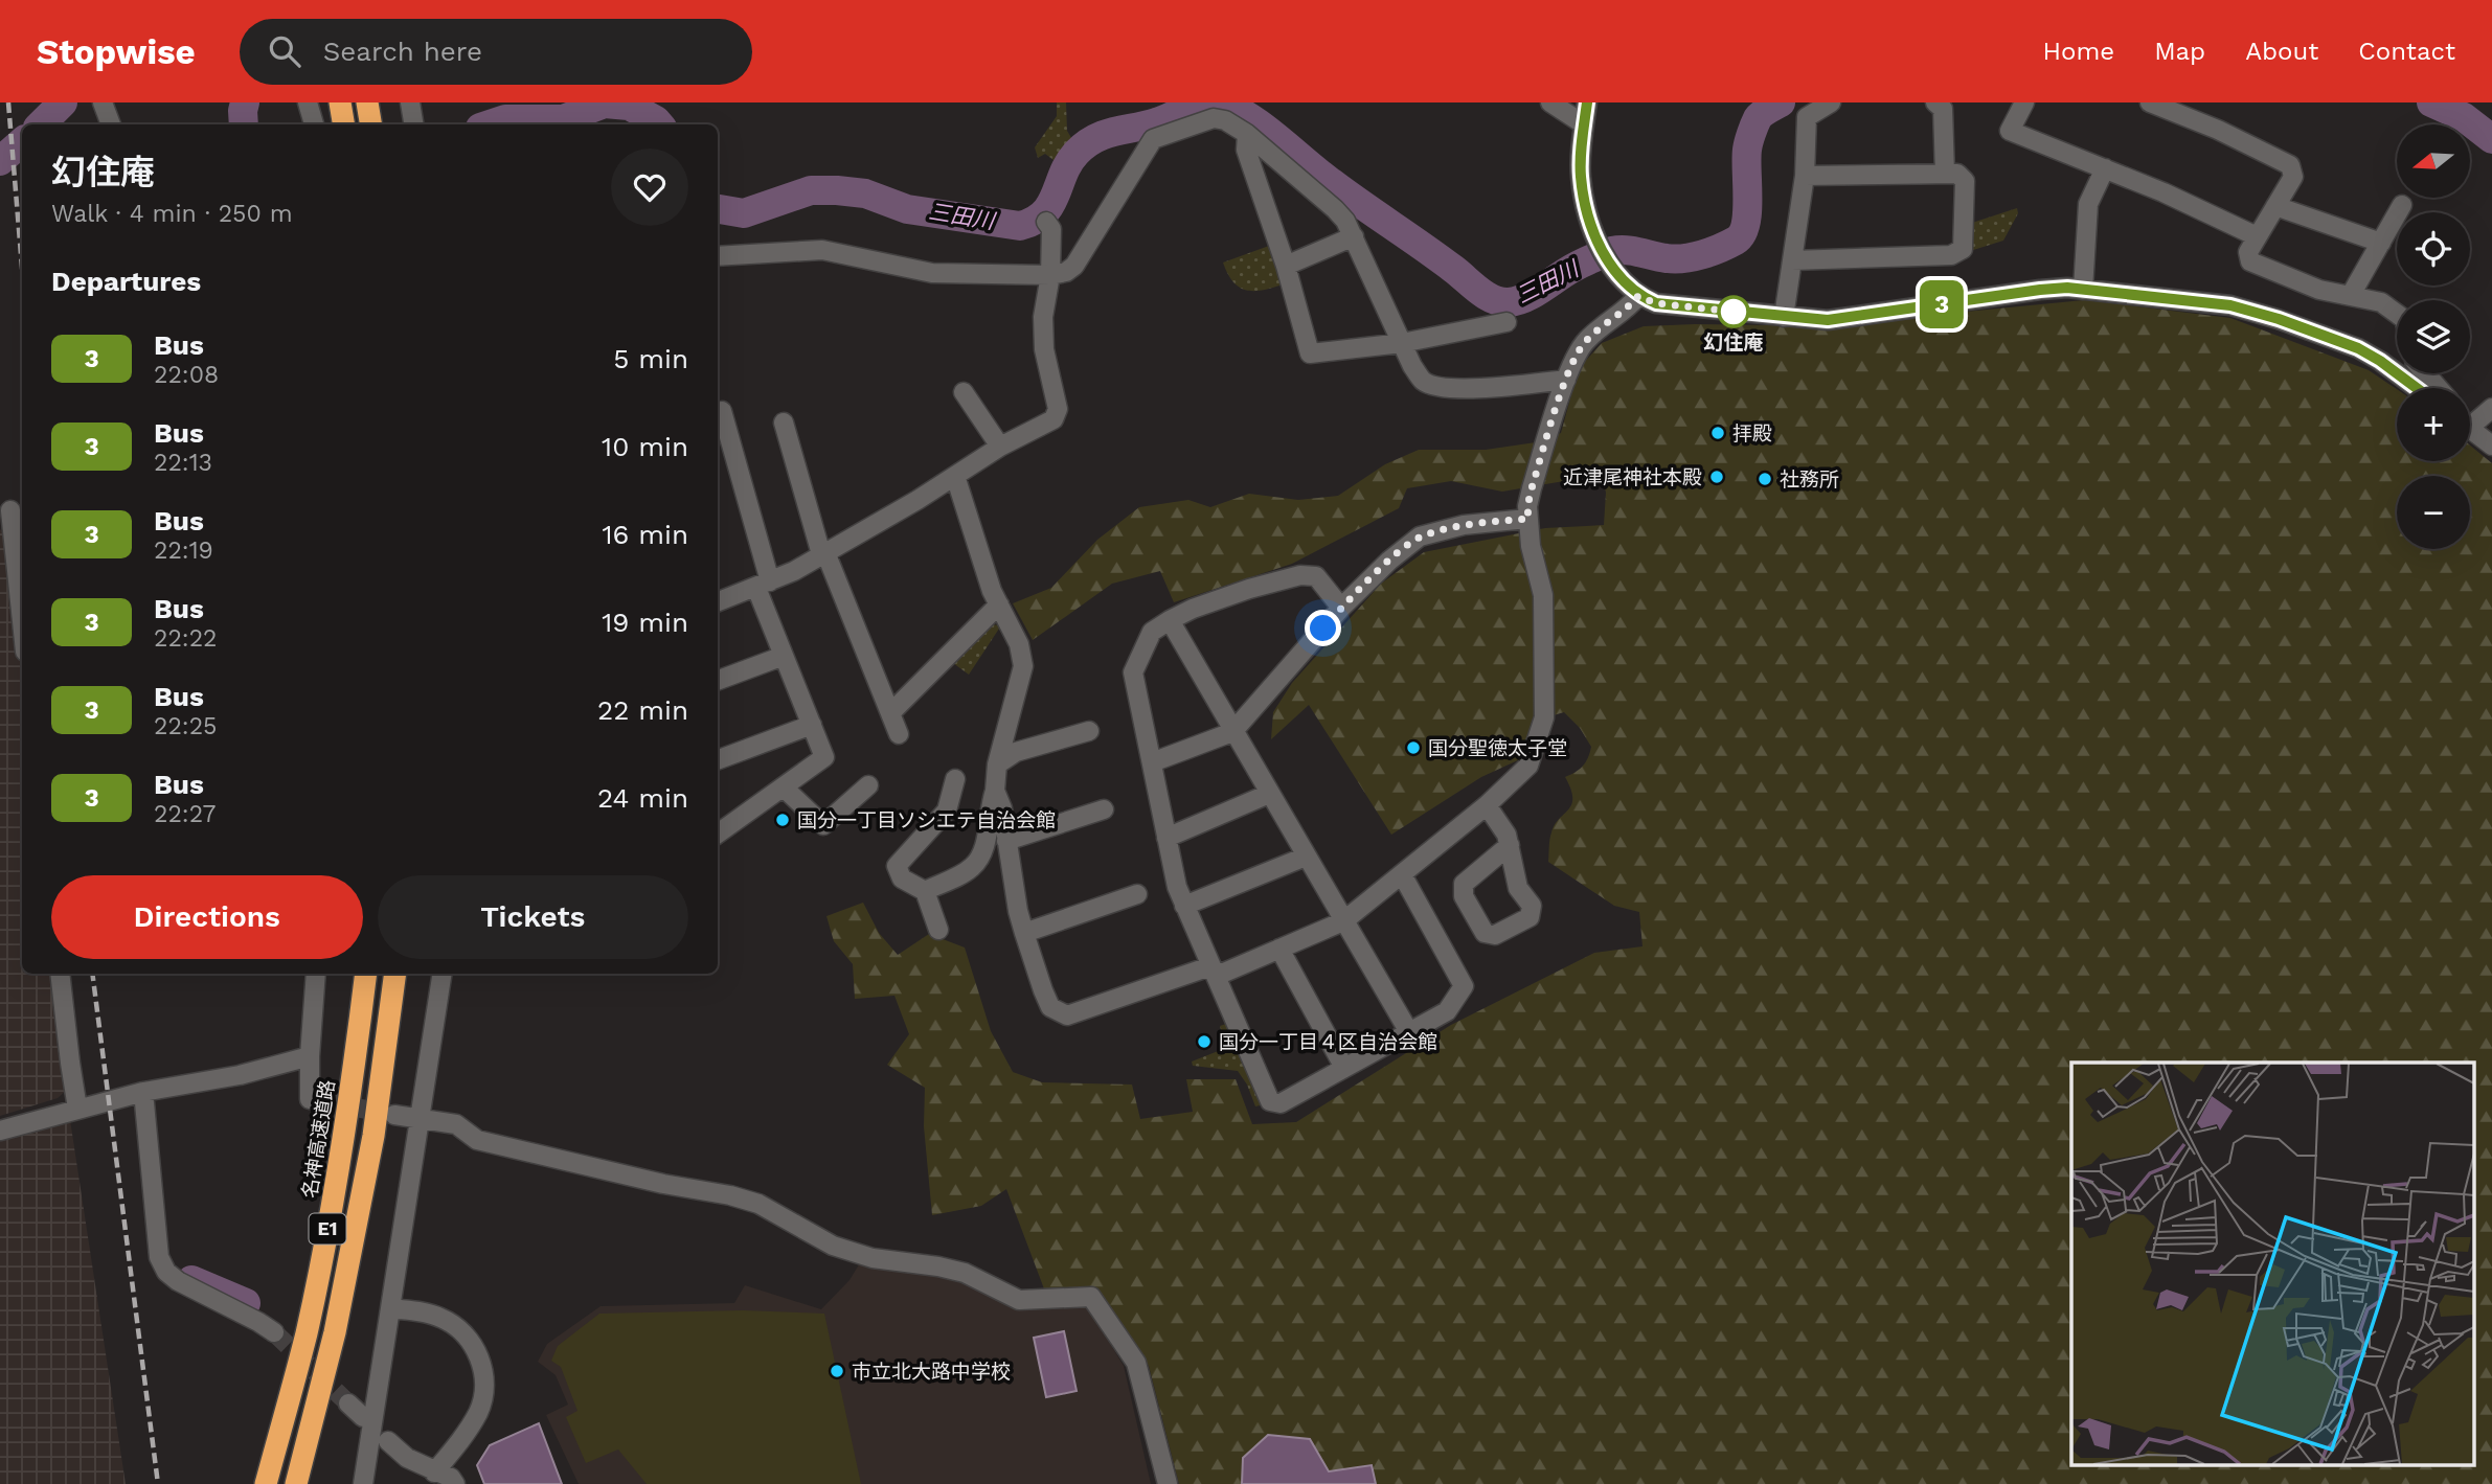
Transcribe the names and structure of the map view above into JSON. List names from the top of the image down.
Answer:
{
  "streets": {
    "highway": ["名神高速道路", "E1"]
  },
  "water": ["三田川"],
  "places": [
    "幻住庵",
    "拝殿",
    "近津尾神社本殿",
    "社務所",
    "国分聖徳太子堂",
    "国分一丁目ソシエテ自治会館",
    "国分一丁目４区自治会館",
    "市立北大路中学校"
  ],
  "lines": ["bus line 3"],
  "north": "left",
  "page": {
    "header": "Stopwise",
    "search": "Search here",
    "nav": [
      "Home",
      "Map",
      "About",
      "Contact"
    ],
    "on_map": "3",
    "map_buttons": ["+", "−"],
    "heading": [
      ["幻住庵", "Walk · 4 min · 250 m"],
      "Departures"
    ],
    "list": [
      {
        "mark": "3",
        "name": "Bus",
        "note": "22:08",
        "value": "5 min"
      },
      {
        "mark": "3",
        "name": "Bus",
        "note": "22:13",
        "value": "10 min"
      },
      {
        "mark": "3",
        "name": "Bus",
        "note": "22:19",
        "value": "16 min"
      },
      {
        "mark": "3",
        "name": "Bus",
        "note": "22:22",
        "value": "19 min"
      },
      {
        "mark": "3",
        "name": "Bus",
        "note": "22:25",
        "value": "22 min"
      },
      {
        "mark": "3",
        "name": "Bus",
        "note": "22:27",
        "value": "24 min"
      }
    ],
    "buttons": ["Directions", "Tickets"]
  }
}
